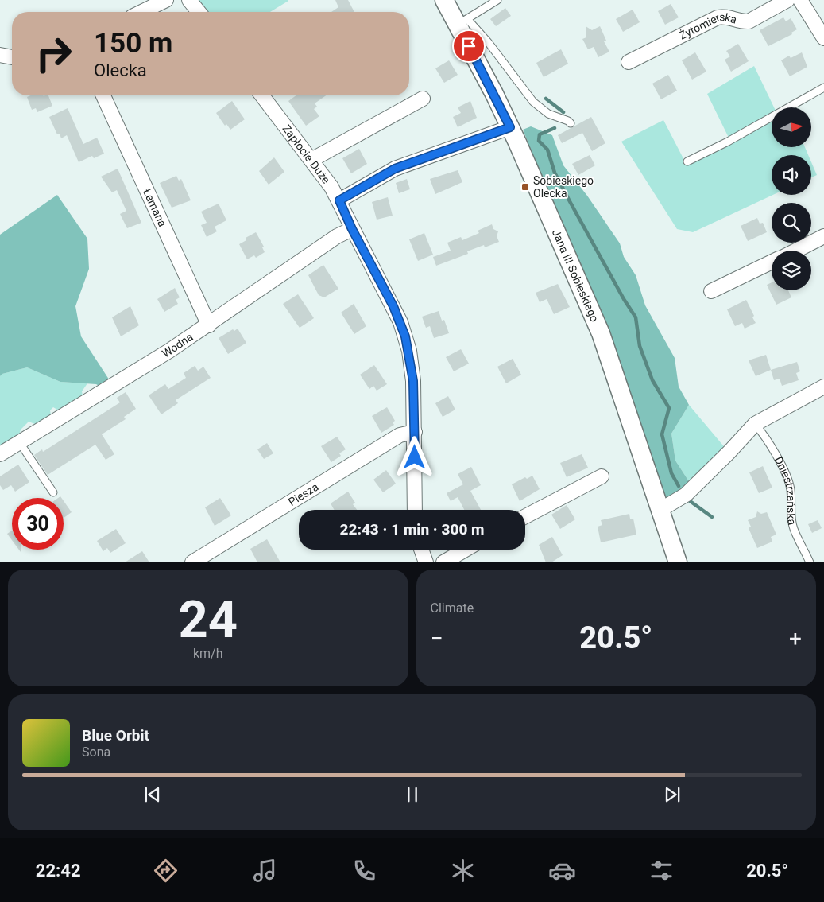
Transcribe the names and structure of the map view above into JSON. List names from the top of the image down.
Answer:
{
  "streets": {
    "street": [
      "Żytomierska",
      "Zapłocie Duże",
      "Łamana",
      "Jana III Sobieskiego",
      "Wodna",
      "Piesza"
    ],
    "lane": ["Dniestrzańska"]
  },
  "crossings": [
    ["Zapłocie Duże", "Wodna"],
    ["Zapłocie Duże", "Piesza"],
    ["Łamana", "Wodna"]
  ],
  "places": {
    "transit": ["Sobieskiego Olecka"]
  },
  "north": "right",
  "page": {
    "turn": ["150 m", "Olecka"],
    "limit": "30",
    "trip": "22:43 · 1 min · 300 m",
    "tile": [
      ["24", "km/h"],
      "Climate"
    ],
    "heat": ["−", "20.5°", "+"],
    "song": ["Blue Orbit", "Sona"],
    "tabs": ["22:42", "20.5°"]
  }
}
